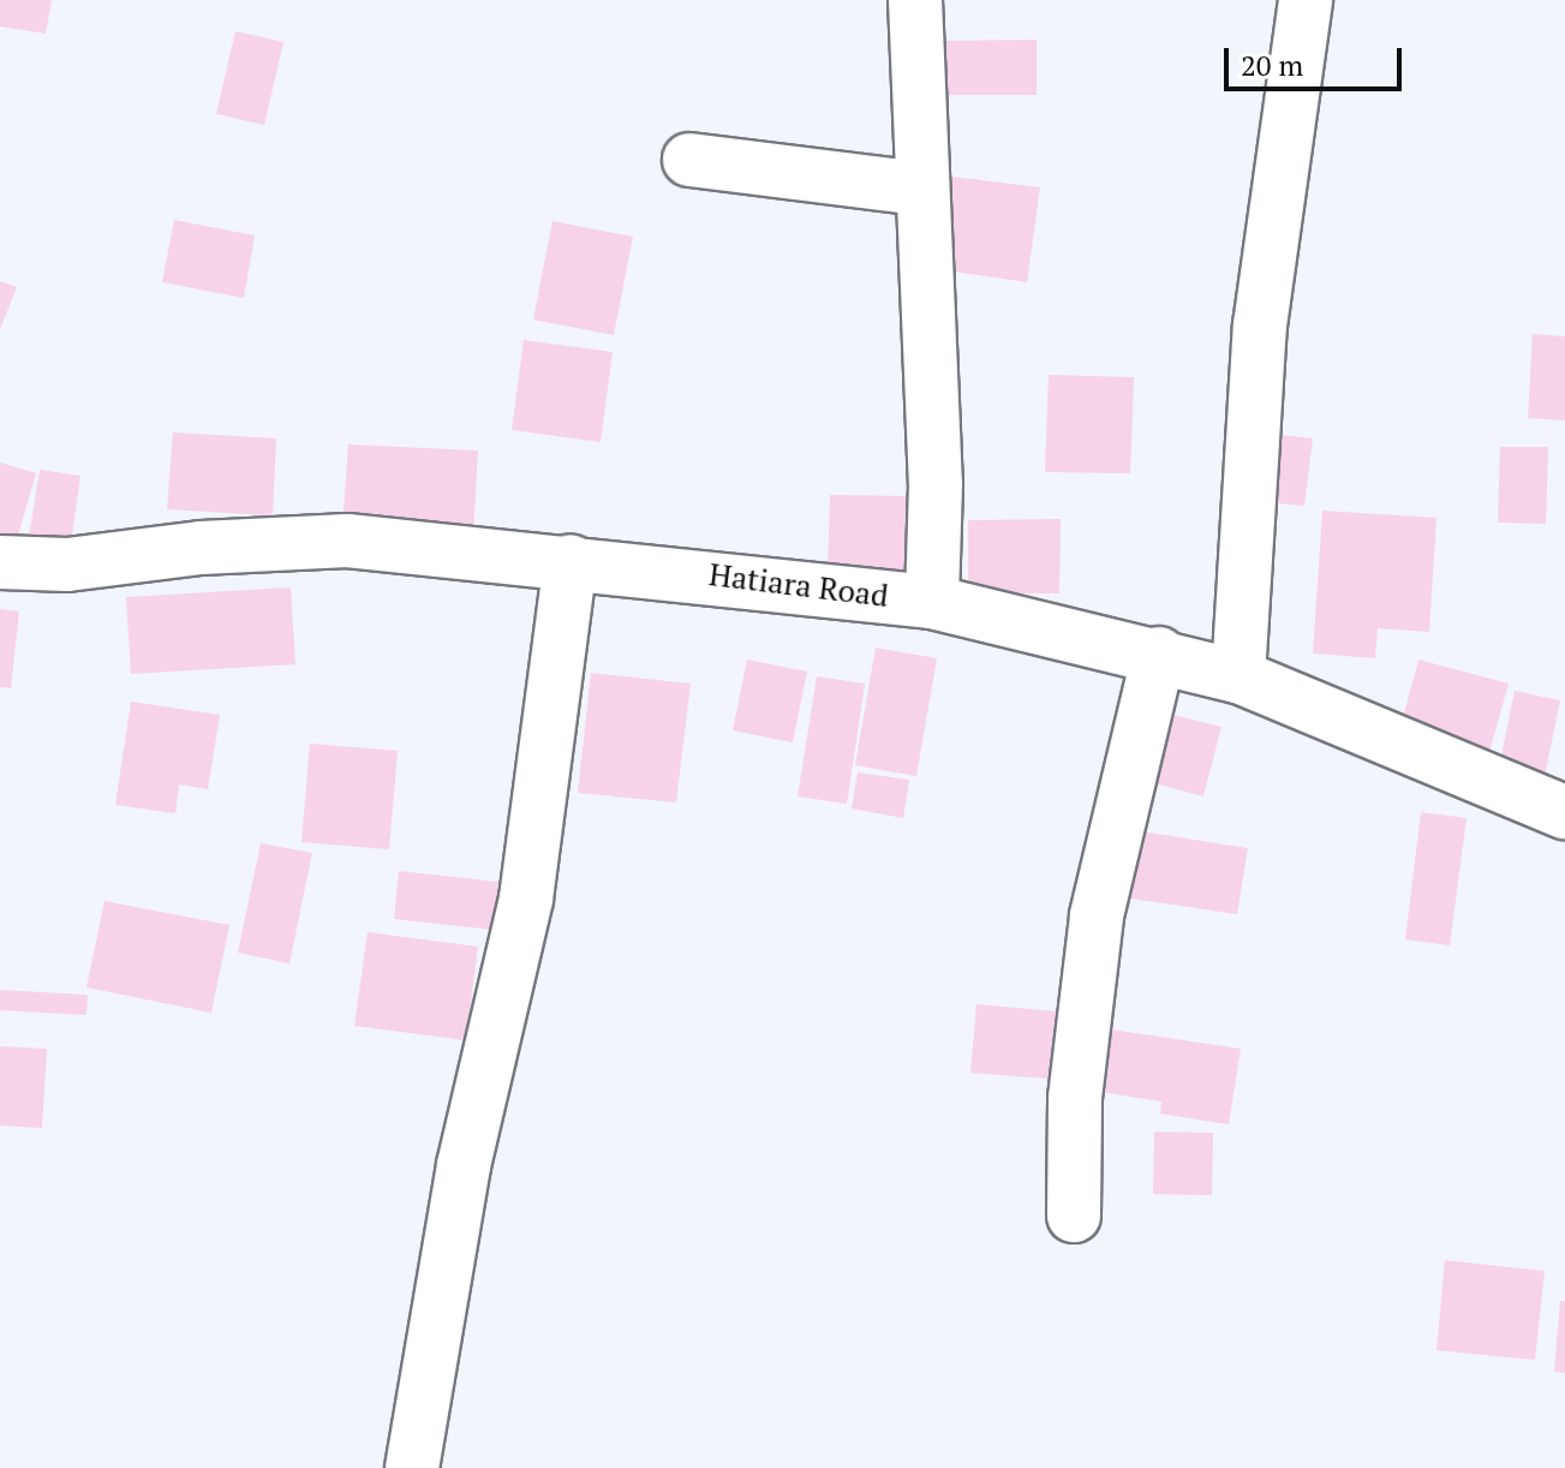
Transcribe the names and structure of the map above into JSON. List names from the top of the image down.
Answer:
{
  "streets": {
    "street": ["Hatiara Road"]
  },
  "scale_bar": "20 m"
}
